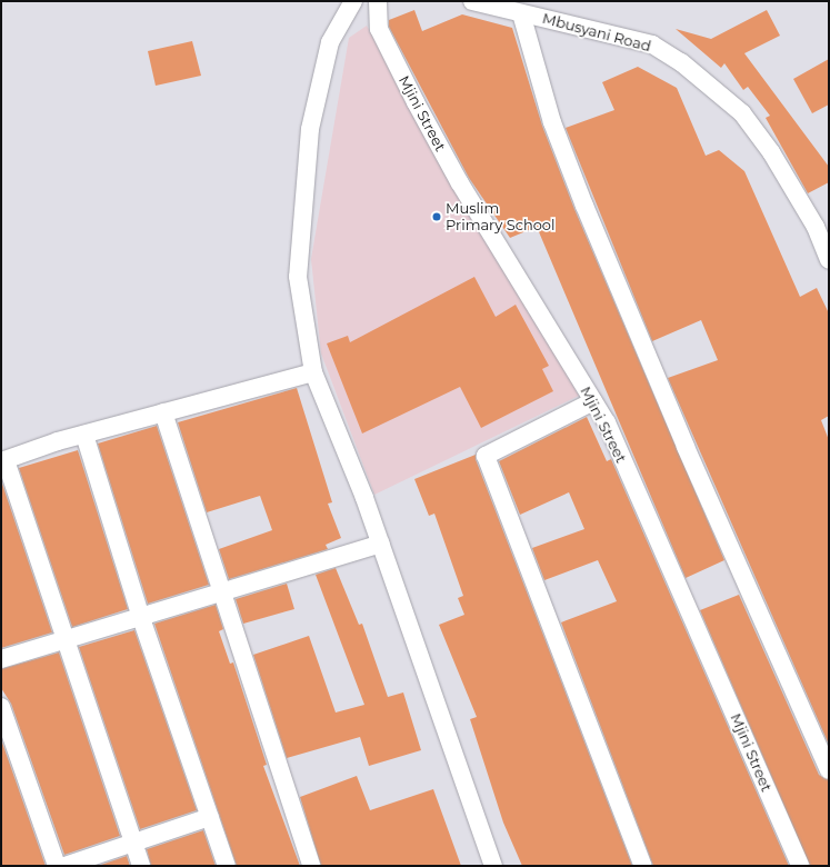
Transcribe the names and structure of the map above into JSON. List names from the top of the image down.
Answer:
{
  "streets": {
    "street": ["Mbusyani Road", "Mjini Street"]
  },
  "places": ["Muslim Primary School"]
}
